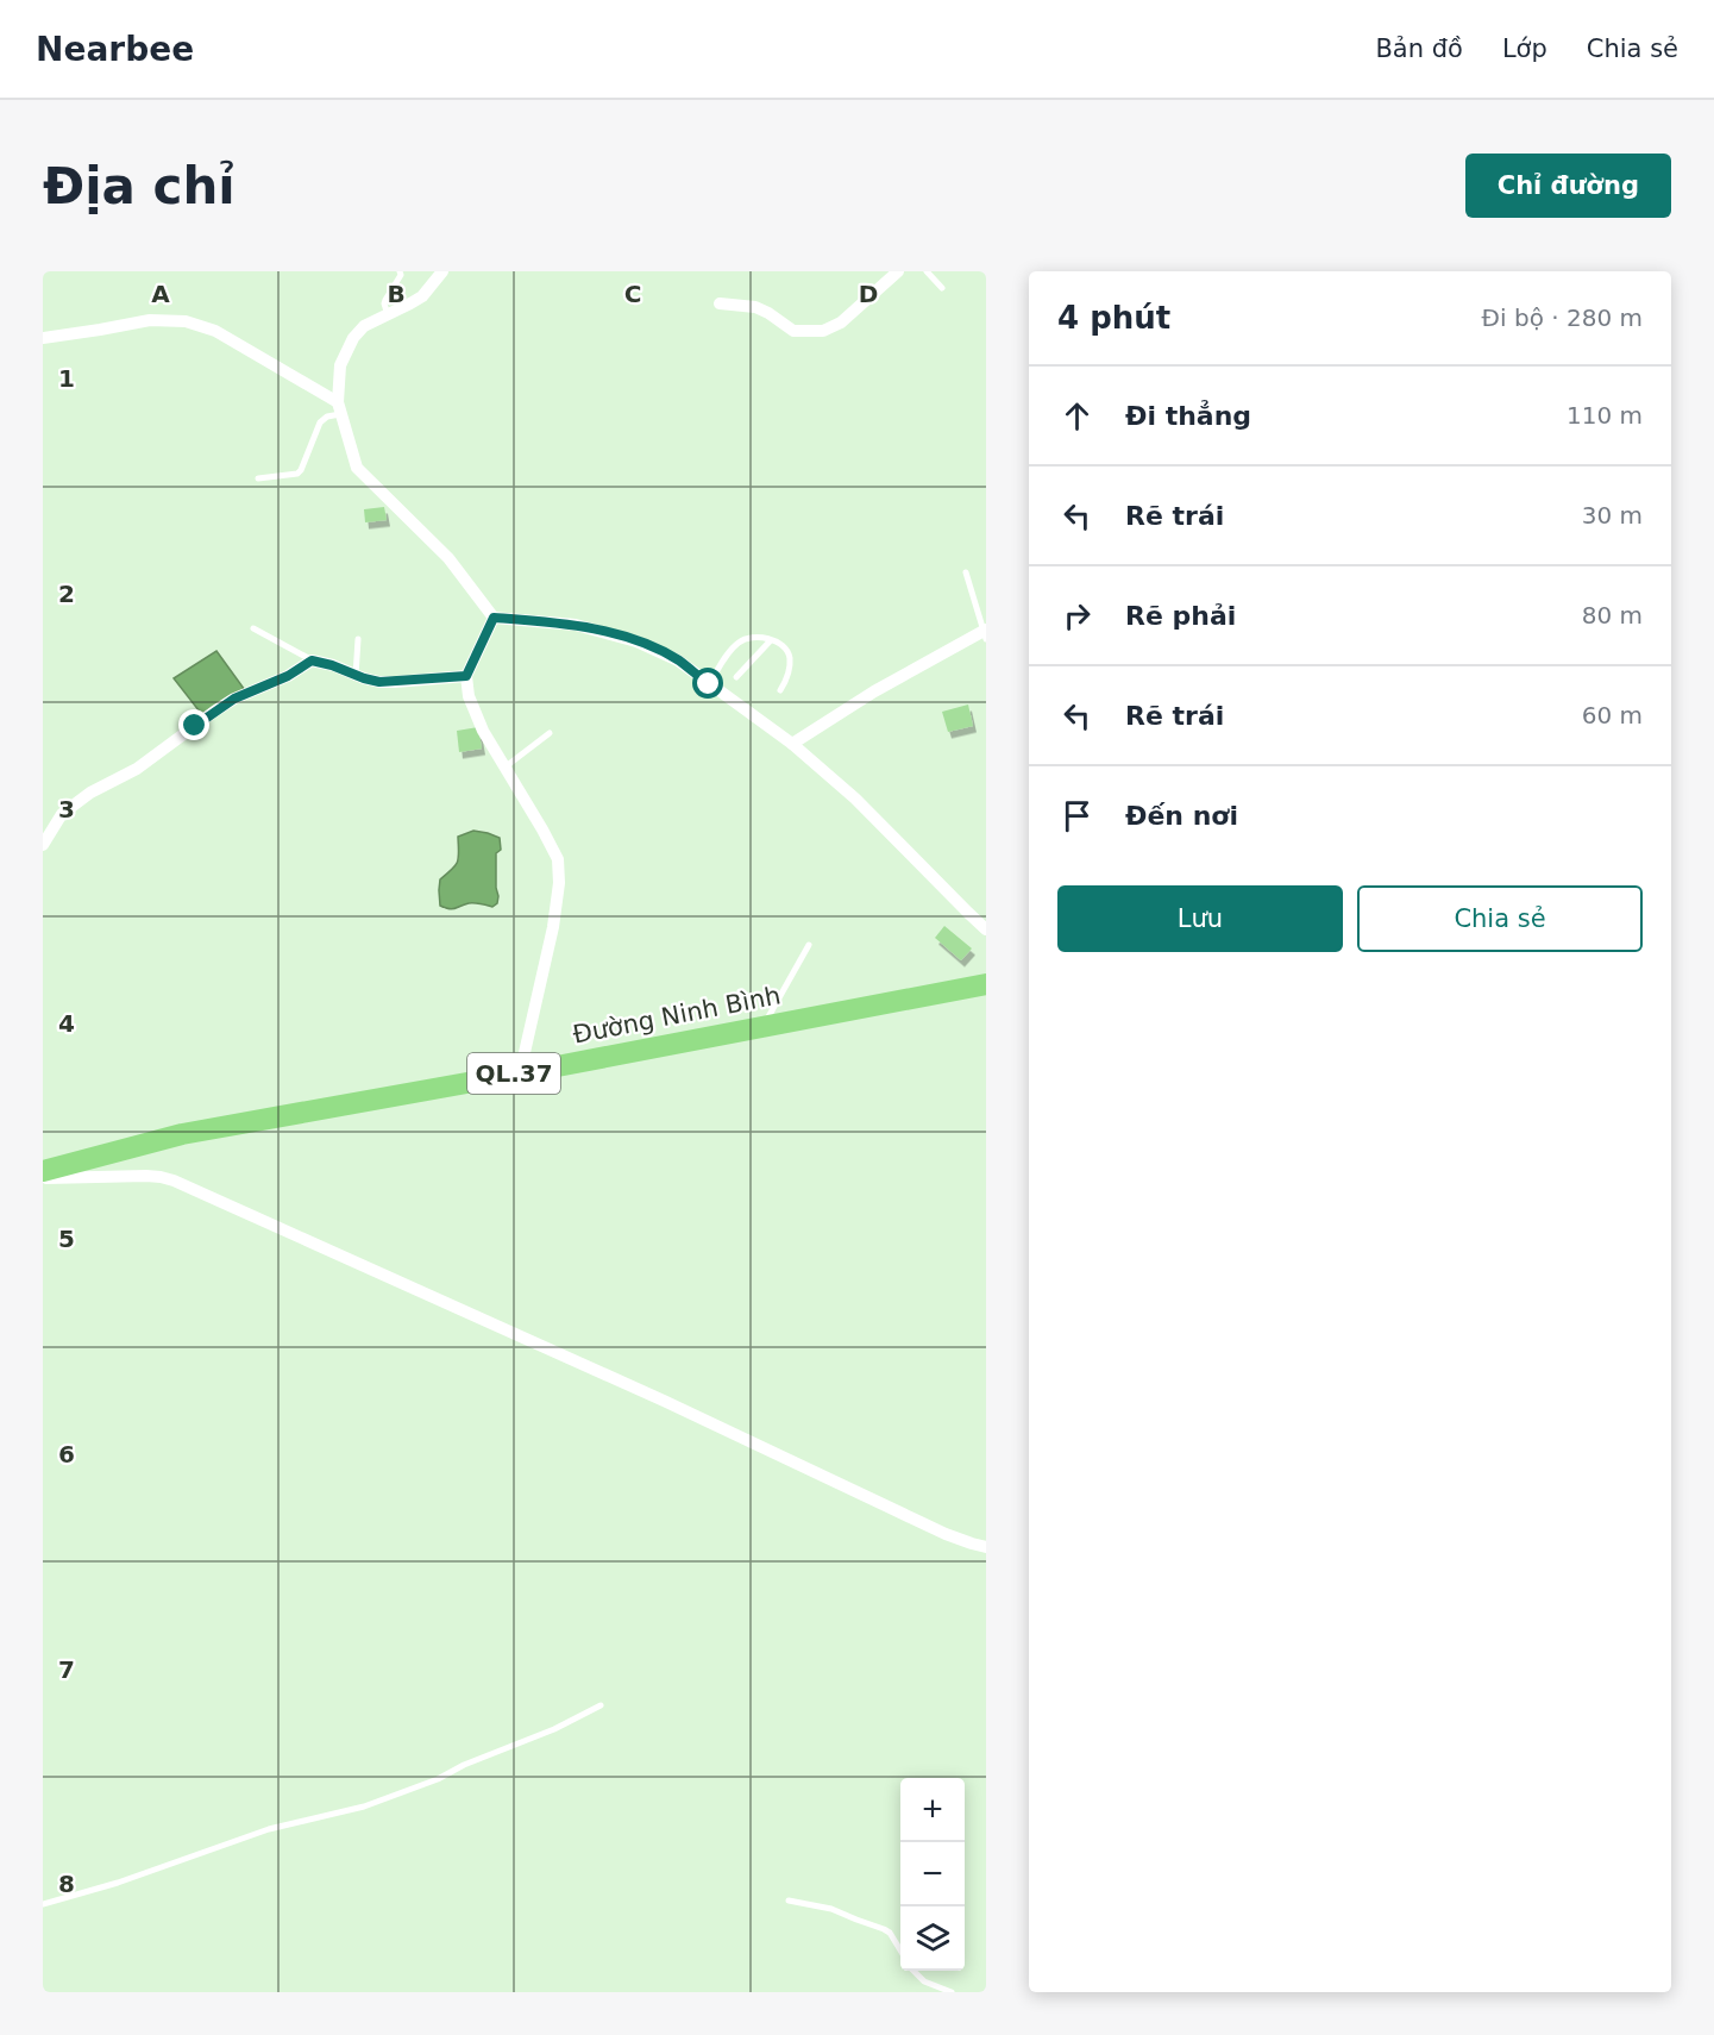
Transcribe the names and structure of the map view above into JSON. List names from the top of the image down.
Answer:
{
  "streets": {
    "highway": ["Đường Ninh Bình", "QL.37"]
  },
  "page": {
    "header": "Nearbee",
    "nav": ["Bản đồ", "Lớp", "Chia sẻ"],
    "buttons": [
      "Chỉ đường",
      ["Lưu", "Chia sẻ"]
    ],
    "title": "Địa chỉ",
    "heading": ["4 phút", "Đi bộ · 280 m"],
    "list": [
      ["Đi thẳng", "110 m"],
      ["Rẽ trái", "30 m"],
      ["Rẽ phải", "80 m"],
      ["Rẽ trái", "60 m"],
      "Đến nơi"
    ],
    "map_buttons": ["+", "−"]
  },
  "grid": {
    "columns": [
      "A",
      "B",
      "C",
      "D"
    ],
    "rows": [
      "1",
      "2",
      "3",
      "4",
      "5",
      "6",
      "7",
      "8"
    ]
  }
}
